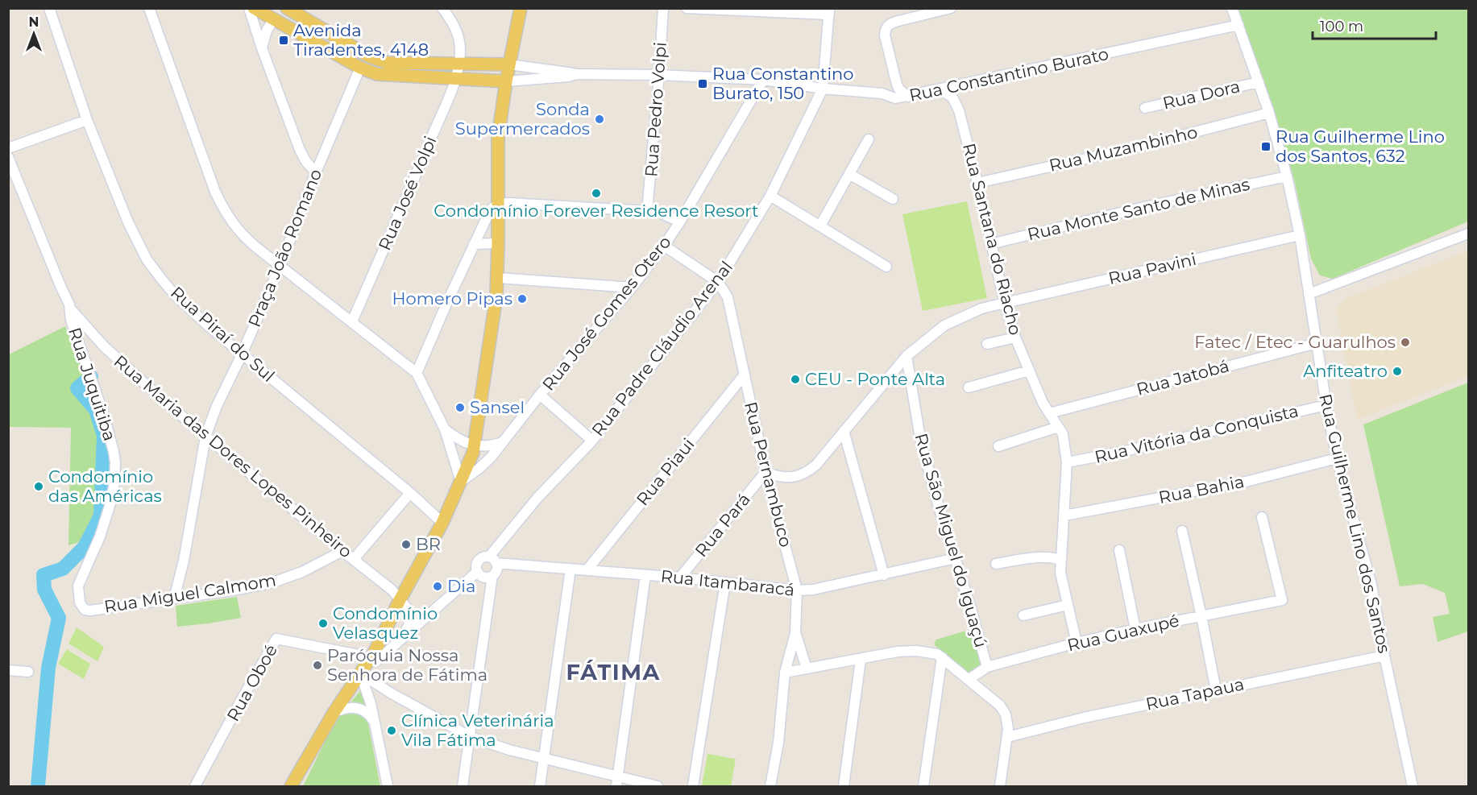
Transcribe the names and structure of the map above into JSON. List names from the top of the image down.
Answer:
{
  "streets": {
    "street": [
      "Rua Constantino Burato",
      "Rua Dora",
      "Rua Pedro Volpi",
      "Rua Muzambinho",
      "Rua José Volpi",
      "Rua Monte Santo de Minas",
      "Rua Santana do Riacho",
      "Praça João Romano",
      "Rua Pavini",
      "Rua José Gomes Otero",
      "Rua Piraí do Sul",
      "Rua Padre Cláudio Arenal",
      "Rua Jatobá",
      "Rua Juquitiba",
      "Rua Vitória da Conquista",
      "Rua Maria das Dores Lopes Pinheiro",
      "Rua Piaui",
      "Rua Pernambuco",
      "Rua Bahia",
      "Rua Guilherme Lino dos Santos",
      "Rua Pará",
      "Rua São Miguel do Iguaçú",
      "Rua Itambaracá",
      "Rua Miguel Calmom",
      "Rua Guaxupé",
      "Rua Oboé",
      "Rua Tapaua"
    ]
  },
  "crossings": [
    ["Rua Constantino Burato", "Rua Pedro Volpi"],
    ["Rua Constantino Burato", "Rua Santana do Riacho"],
    ["Rua Constantino Burato", "Rua José Gomes Otero"],
    ["Rua Constantino Burato", "Rua Padre Cláudio Arenal"],
    ["Rua Constantino Burato", "Rua Guilherme Lino dos Santos"],
    ["Rua Dora", "Rua Guilherme Lino dos Santos"],
    ["Rua Muzambinho", "Rua Santana do Riacho"],
    ["Rua Muzambinho", "Rua Guilherme Lino dos Santos"],
    ["Rua Monte Santo de Minas", "Rua Santana do Riacho"],
    ["Rua Monte Santo de Minas", "Rua Guilherme Lino dos Santos"],
    ["Rua Santana do Riacho", "Rua Pavini"],
    ["Rua Santana do Riacho", "Rua Jatobá"],
    ["Rua Santana do Riacho", "Rua Vitória da Conquista"],
    ["Rua Santana do Riacho", "Rua Bahia"],
    ["Rua Santana do Riacho", "Rua Guaxupé"],
    ["Praça João Romano", "Rua Piraí do Sul"],
    ["Praça João Romano", "Rua Maria das Dores Lopes Pinheiro"],
    ["Praça João Romano", "Rua Miguel Calmom"],
    ["Rua Pavini", "Rua Pernambuco"],
    ["Rua Pavini", "Rua Guilherme Lino dos Santos"],
    ["Rua Pavini", "Rua Pará"],
    ["Rua Pavini", "Rua São Miguel do Iguaçú"],
    ["Rua Padre Cláudio Arenal", "Rua Pernambuco"],
    ["Rua Padre Cláudio Arenal", "Rua Itambaracá"],
    ["Rua Jatobá", "Rua Guilherme Lino dos Santos"],
    ["Rua Juquitiba", "Rua Maria das Dores Lopes Pinheiro"],
    ["Rua Juquitiba", "Rua Miguel Calmom"],
    ["Rua Vitória da Conquista", "Rua Guilherme Lino dos Santos"],
    ["Rua Maria das Dores Lopes Pinheiro", "Rua Miguel Calmom"],
    ["Rua Piaui", "Rua Pernambuco"],
    ["Rua Piaui", "Rua Itambaracá"],
    ["Rua Pernambuco", "Rua Pará"],
    ["Rua Pernambuco", "Rua Itambaracá"],
    ["Rua Bahia", "Rua Guilherme Lino dos Santos"],
    ["Rua Guilherme Lino dos Santos", "Rua Tapaua"],
    ["Rua Pará", "Rua Itambaracá"],
    ["Rua São Miguel do Iguaçú", "Rua Itambaracá"],
    ["Rua São Miguel do Iguaçú", "Rua Guaxupé"]
  ],
  "districts": ["FÁTIMA"],
  "places": {
    "transit": ["Avenida Tiradentes, 4148", "Rua Constantino Burato, 150", "Rua Guilherme Lino dos Santos, 632"],
    "other": [
      "Sonda Supermercados",
      "Condomínio Forever Residence Resort",
      "Homero Pipas",
      "Fatec / Etec - Guarulhos",
      "Anfiteatro",
      "CEU - Ponte Alta",
      "Sansel",
      "Condomínio das Américas",
      "BR",
      "Dia",
      "Condomínio Velasquez",
      "Paróquia Nossa Senhora de Fátima",
      "Clínica Veterinária Vila Fátima"
    ]
  },
  "scale_bar": "100 m",
  "north": "top"
}
